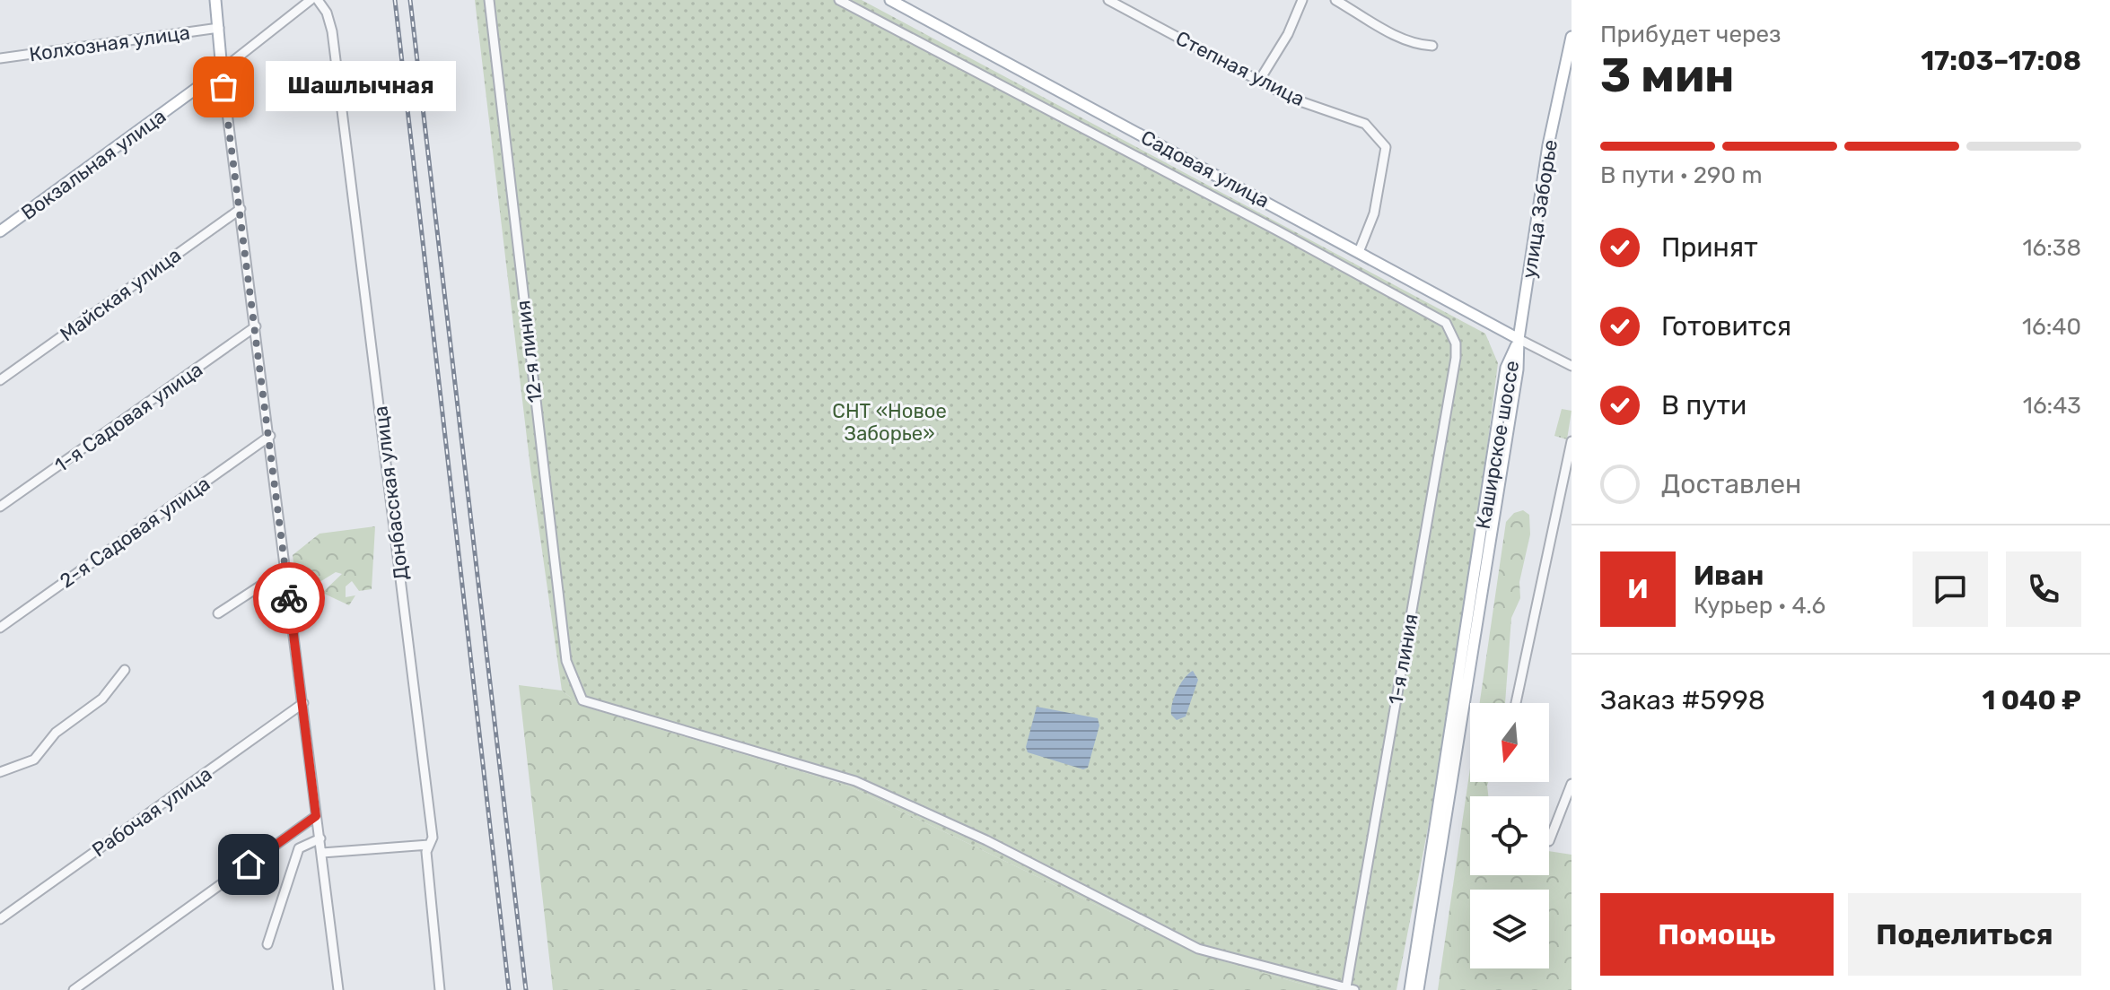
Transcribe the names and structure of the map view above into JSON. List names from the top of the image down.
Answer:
{
  "streets": {
    "main road": [
      "Вокзальная улица",
      "Садовая улица",
      "улица Заборье",
      "Каширское шоссе"
    ],
    "street": [
      "Колхозная улица",
      "Степная улица",
      "Майская улица",
      "12-я линия",
      "1-я Садовая улица",
      "Донбасская улица",
      "2-я Садовая улица",
      "1-я линия",
      "Рабочая улица"
    ]
  },
  "crossings": [
    ["Степная улица", "Садовая улица"],
    ["Садовая улица", "улица Заборье"],
    ["Садовая улица", "Каширское шоссе"],
    ["улица Заборье", "Каширское шоссе"],
    ["12-я линия", "1-я линия"]
  ],
  "parks": ["СНТ «Новое Заборье»"],
  "places": ["Шашлычная"],
  "north": "bottom",
  "page": {
    "heading": ["3 мин", "Прибудет через", "17:03–17:08"],
    "panel": [
      "Иван",
      "Курьер · 4.6",
      "Заказ #5998",
      "1 040 ₽"
    ],
    "bubble": "Шашлычная",
    "bar": "В пути · 290 m",
    "list": [
      ["Принят", "16:38"],
      ["Готовится", "16:40"],
      ["В пути", "16:43"],
      "Доставлен"
    ],
    "round": "И",
    "buttons": ["Помощь", "Поделиться"]
  }
}
